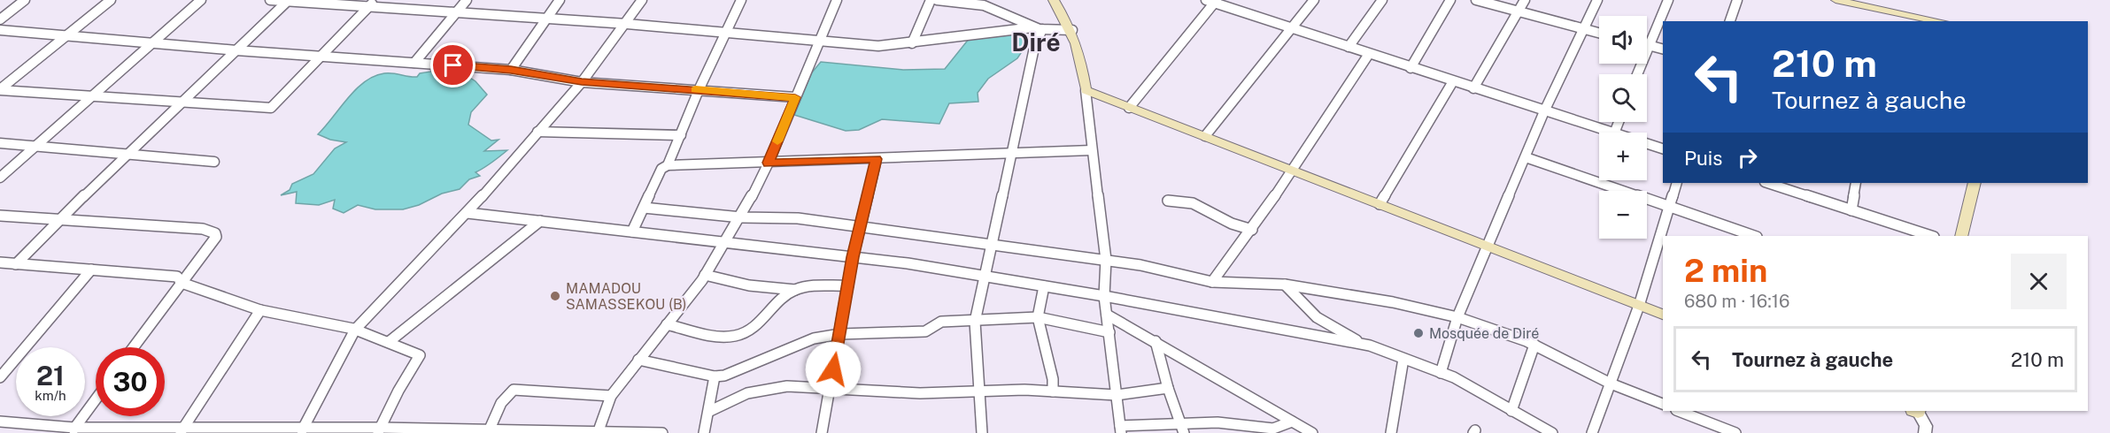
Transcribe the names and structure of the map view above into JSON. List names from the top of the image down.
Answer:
{
  "districts": ["Diré"],
  "places": ["MAMADOU SAMASSEKOU (B)", "Mosquée de Diré"],
  "page": {
    "map_buttons": ["+", "−"],
    "turn": ["210 m", "Tournez à gauche"],
    "then": "Puis",
    "heading": ["2 min", "680 m · 16:16"],
    "list": [
      {
        "name": "Tournez à gauche",
        "value": "210 m"
      }
    ],
    "speed": "21 km/h",
    "limit": "30"
  }
}
